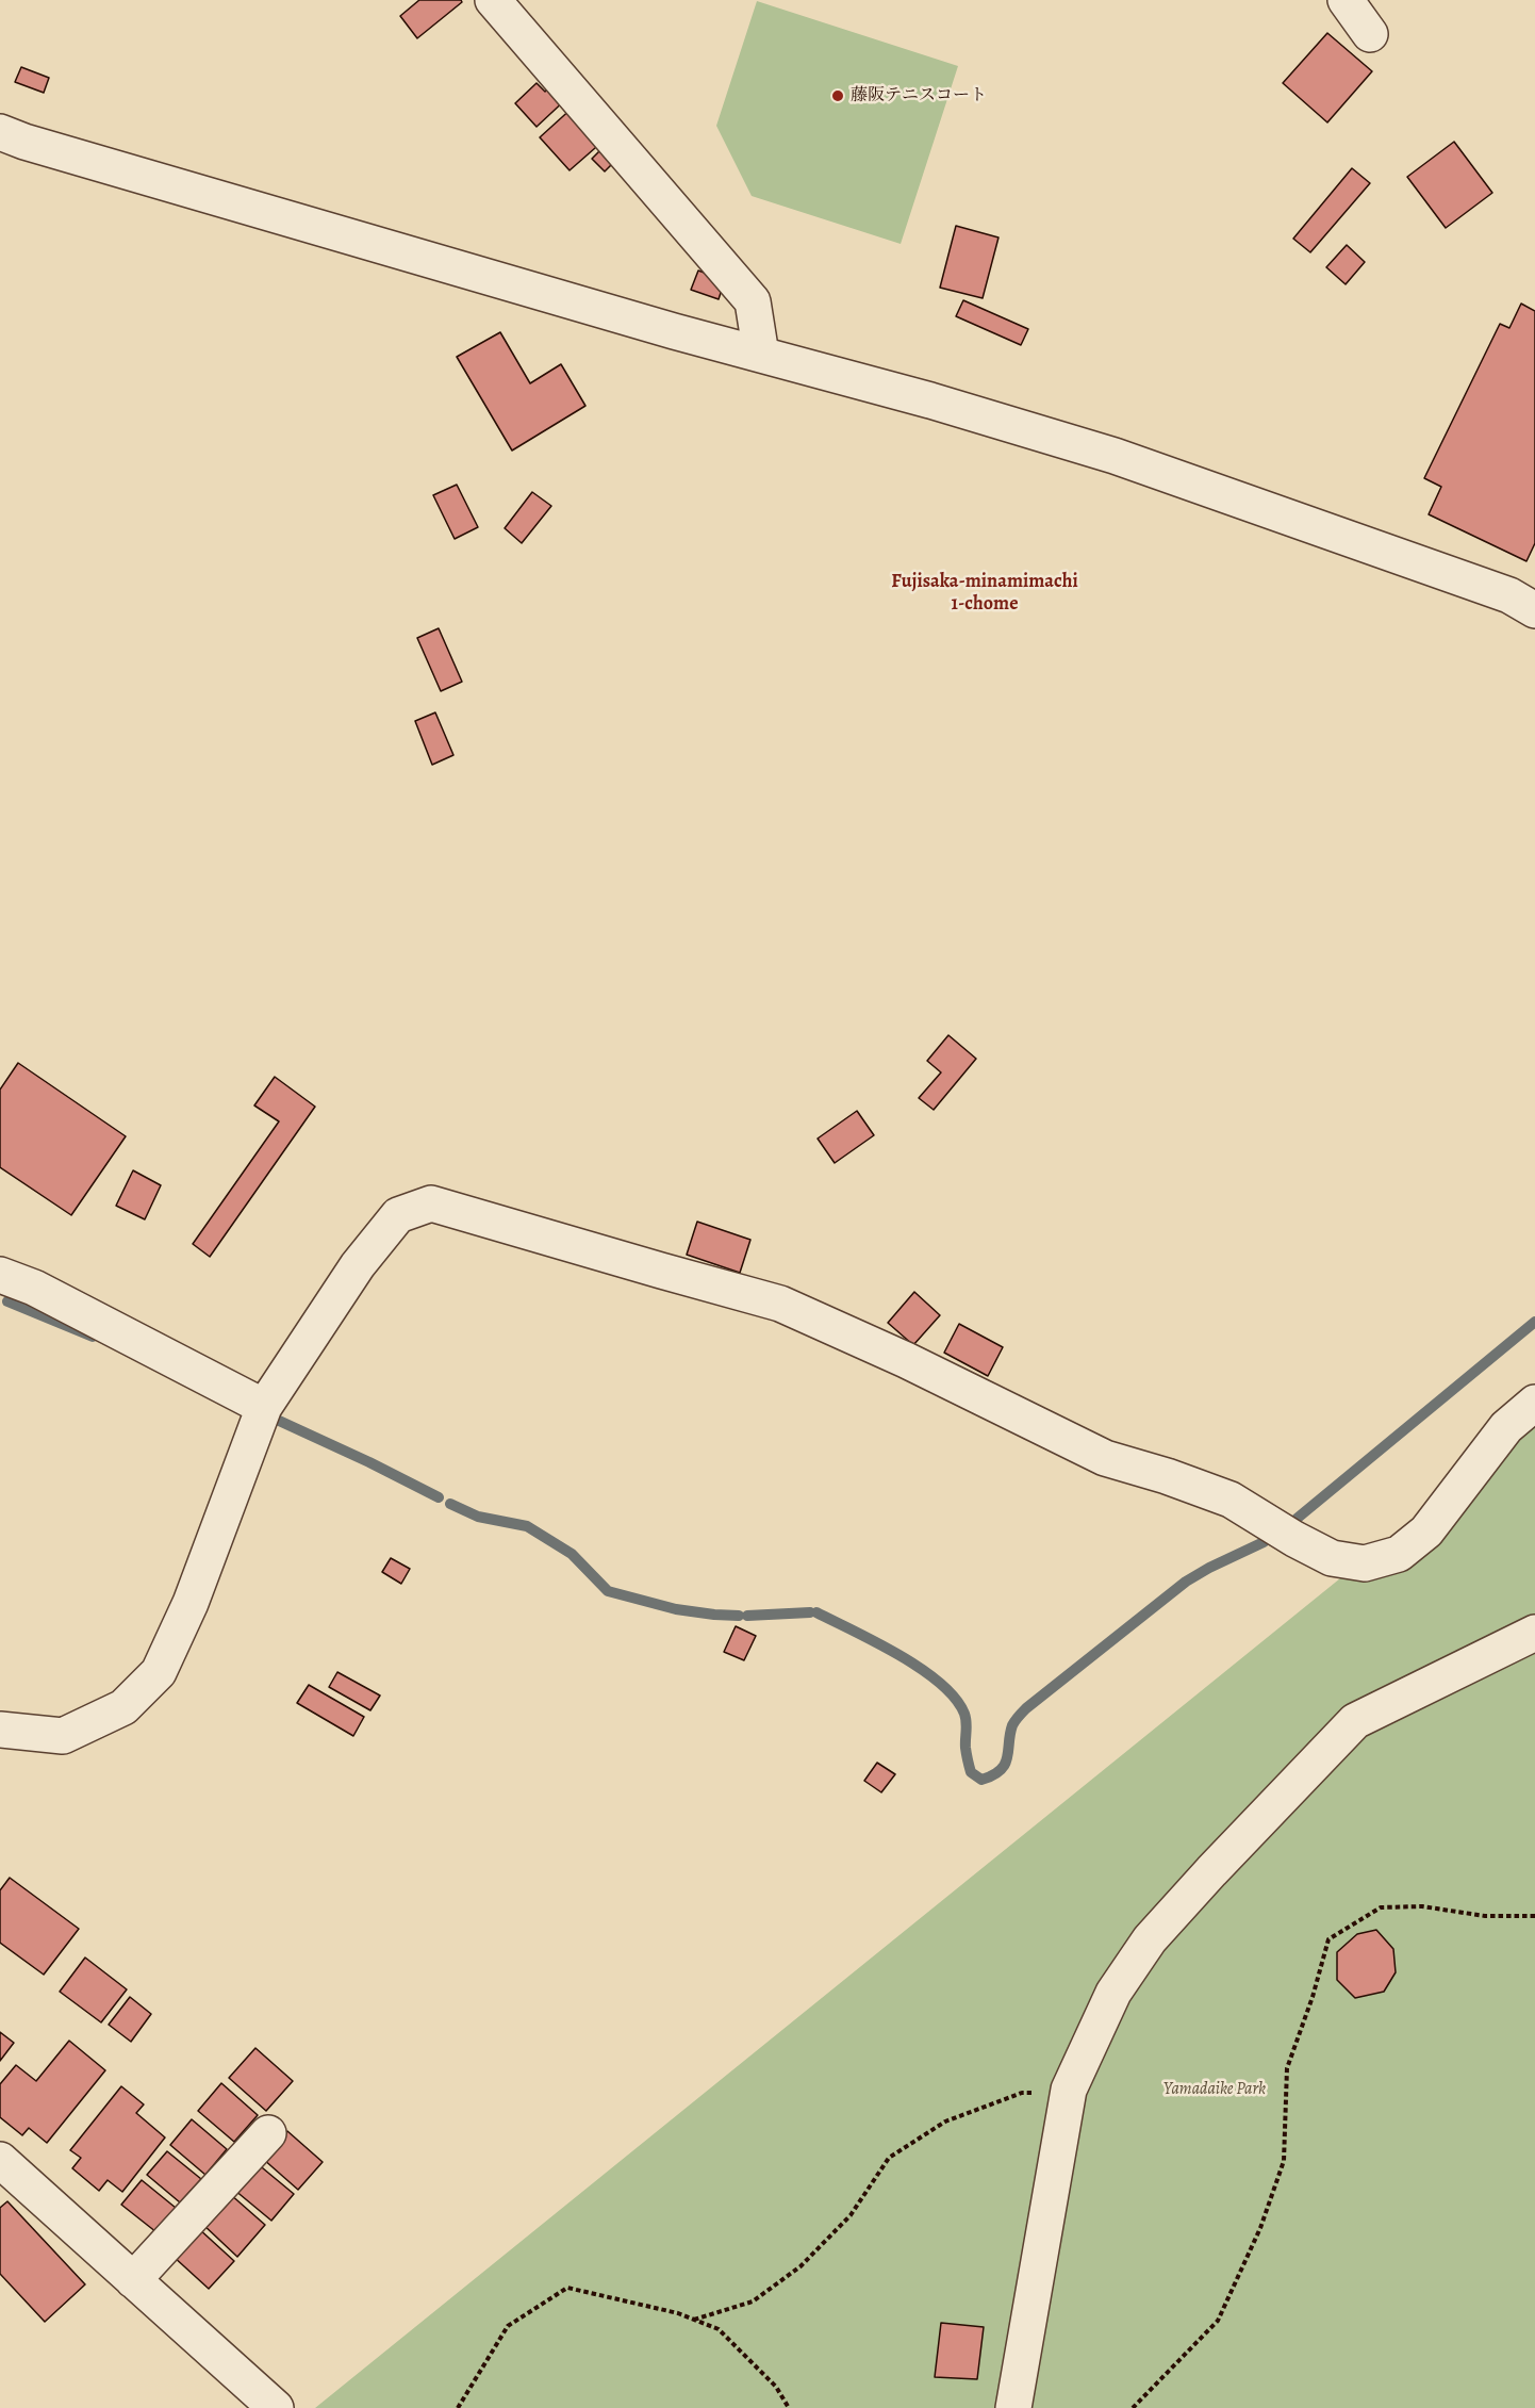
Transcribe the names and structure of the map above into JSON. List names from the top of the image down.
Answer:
{
  "districts": ["Fujisaka-minamimachi 1-chome"],
  "parks": ["Yamadaike Park"],
  "places": ["藤阪テニスコート"]
}
